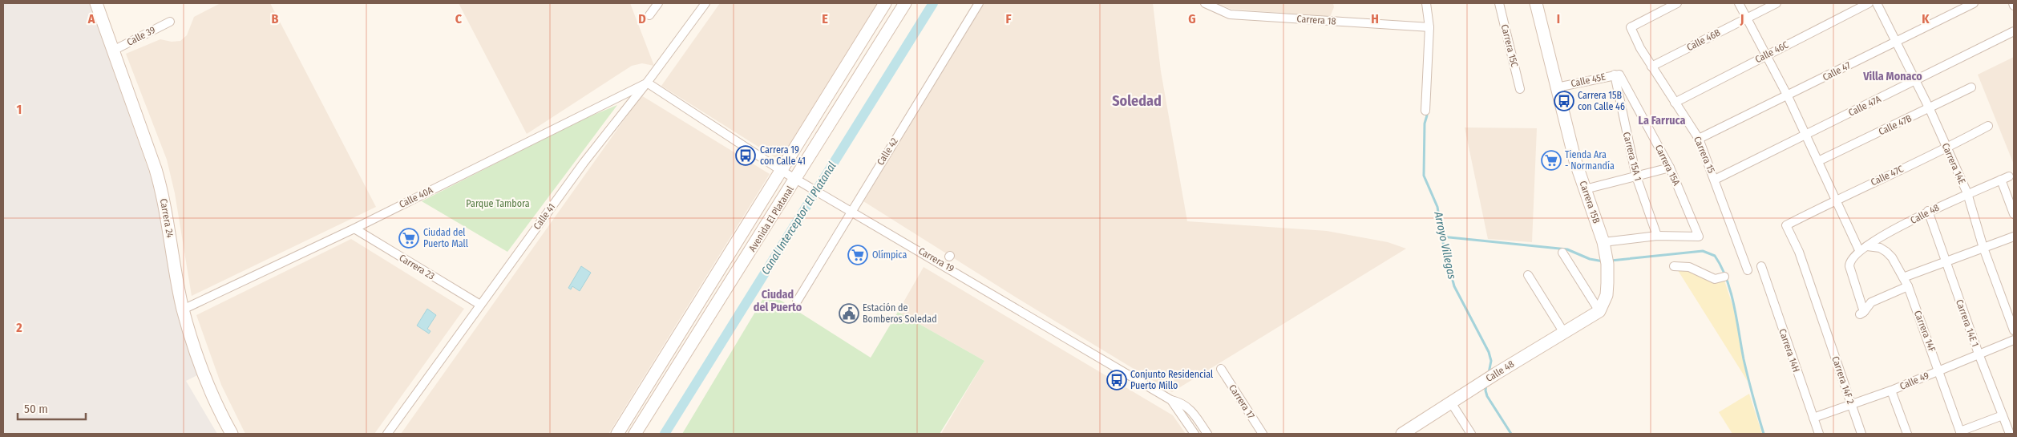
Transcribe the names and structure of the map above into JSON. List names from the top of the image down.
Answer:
{
  "streets": {
    "main road": [
      "Carrera 15B",
      "Calle 48",
      "Carrera 24",
      "Avenida El Platanal"
    ],
    "street": [
      "Carrera 18",
      "Calle 39",
      "Calle 46B",
      "Carrera 15C",
      "Calle 46C",
      "Calle 47",
      "Calle 45E",
      "Calle 47A",
      "Calle 47B",
      "Calle 42",
      "Carrera 15",
      "Carrera 15A 1",
      "Carrera 14E",
      "Carrera 15A",
      "Calle 47C",
      "Calle 40A",
      "Calle 41",
      "Carrera 19",
      "Carrera 23",
      "Carrera 14E 1",
      "Carrera 14F",
      "Carrera 14H",
      "Carrera 14F 2",
      "Calle 49",
      "Carrera 17"
    ]
  },
  "crossings": [
    ["Calle 39", "Carrera 24"],
    ["Calle 46B", "Carrera 15"],
    ["Calle 46C", "Carrera 15"],
    ["Calle 47", "Carrera 15"],
    ["Calle 47", "Carrera 14E"],
    ["Calle 45E", "Carrera 15A 1"],
    ["Calle 45E", "Carrera 15A"],
    ["Calle 45E", "Carrera 15B"],
    ["Calle 47A", "Carrera 15"],
    ["Calle 47A", "Carrera 14E"],
    ["Calle 47B", "Carrera 14E"],
    ["Calle 42", "Carrera 19"],
    ["Carrera 15A 1", "Carrera 15A"],
    ["Carrera 14E", "Calle 47C"],
    ["Carrera 14E", "Calle 48"],
    ["Calle 47C", "Carrera 14F 2"],
    ["Calle 40A", "Calle 41"],
    ["Calle 40A", "Carrera 24"],
    ["Calle 40A", "Carrera 19"],
    ["Calle 40A", "Carrera 23"],
    ["Carrera 15B", "Calle 48"],
    ["Calle 48", "Carrera 14E 1"],
    ["Calle 48", "Carrera 14F"],
    ["Calle 41", "Carrera 19"],
    ["Calle 41", "Carrera 23"],
    ["Avenida El Platanal", "Carrera 19"],
    ["Carrera 14E 1", "Calle 49"],
    ["Carrera 14F", "Calle 49"],
    ["Carrera 14H", "Calle 49"],
    ["Carrera 14F 2", "Calle 49"]
  ],
  "districts": [
    "Villa Monaco",
    "Soledad",
    "La Farruca",
    "Ciudad del Puerto"
  ],
  "water": ["Canal Interceptor El Platanal", "Arroyo Villegas"],
  "parks": ["Parque Tambora"],
  "places": {
    "bus stop": ["Carrera 15B con Calle 46", "Carrera 19 con Calle 41", "Conjunto Residencial Puerto Millo"],
    "supermarket": ["Tienda Ara - Normandía", "Ciudad del Puerto Mall", "Olímpica"],
    "public building": ["Estación de Bomberos Soledad"]
  },
  "scale_bar": "50 m",
  "grid": {
    "columns": [
      "A",
      "B",
      "C",
      "D",
      "E",
      "F",
      "G",
      "H",
      "I",
      "J",
      "K"
    ],
    "rows": ["1", "2"]
  }
}
